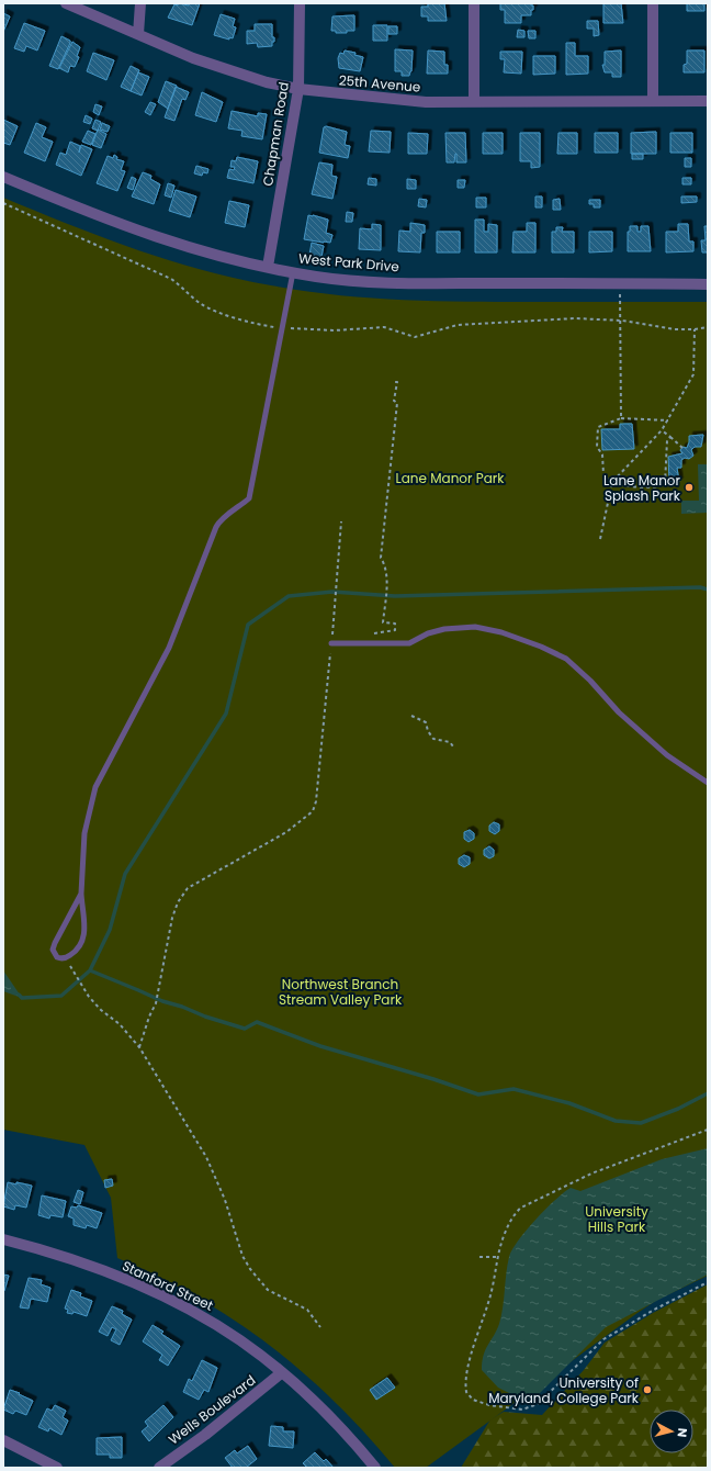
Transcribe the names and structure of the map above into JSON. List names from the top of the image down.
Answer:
{
  "streets": {
    "street": [
      "25th Avenue",
      "Chapman Road",
      "West Park Drive",
      "Stanford Street",
      "Wells Boulevard"
    ]
  },
  "crossings": [
    ["25th Avenue", "Chapman Road"],
    ["Chapman Road", "West Park Drive"],
    ["Stanford Street", "Wells Boulevard"]
  ],
  "parks": ["Lane Manor Park", "Northwest Branch Stream Valley Park", "University Hills Park"],
  "places": ["Lane Manor Splash Park", "University of Maryland, College Park"],
  "north": "right"
}
